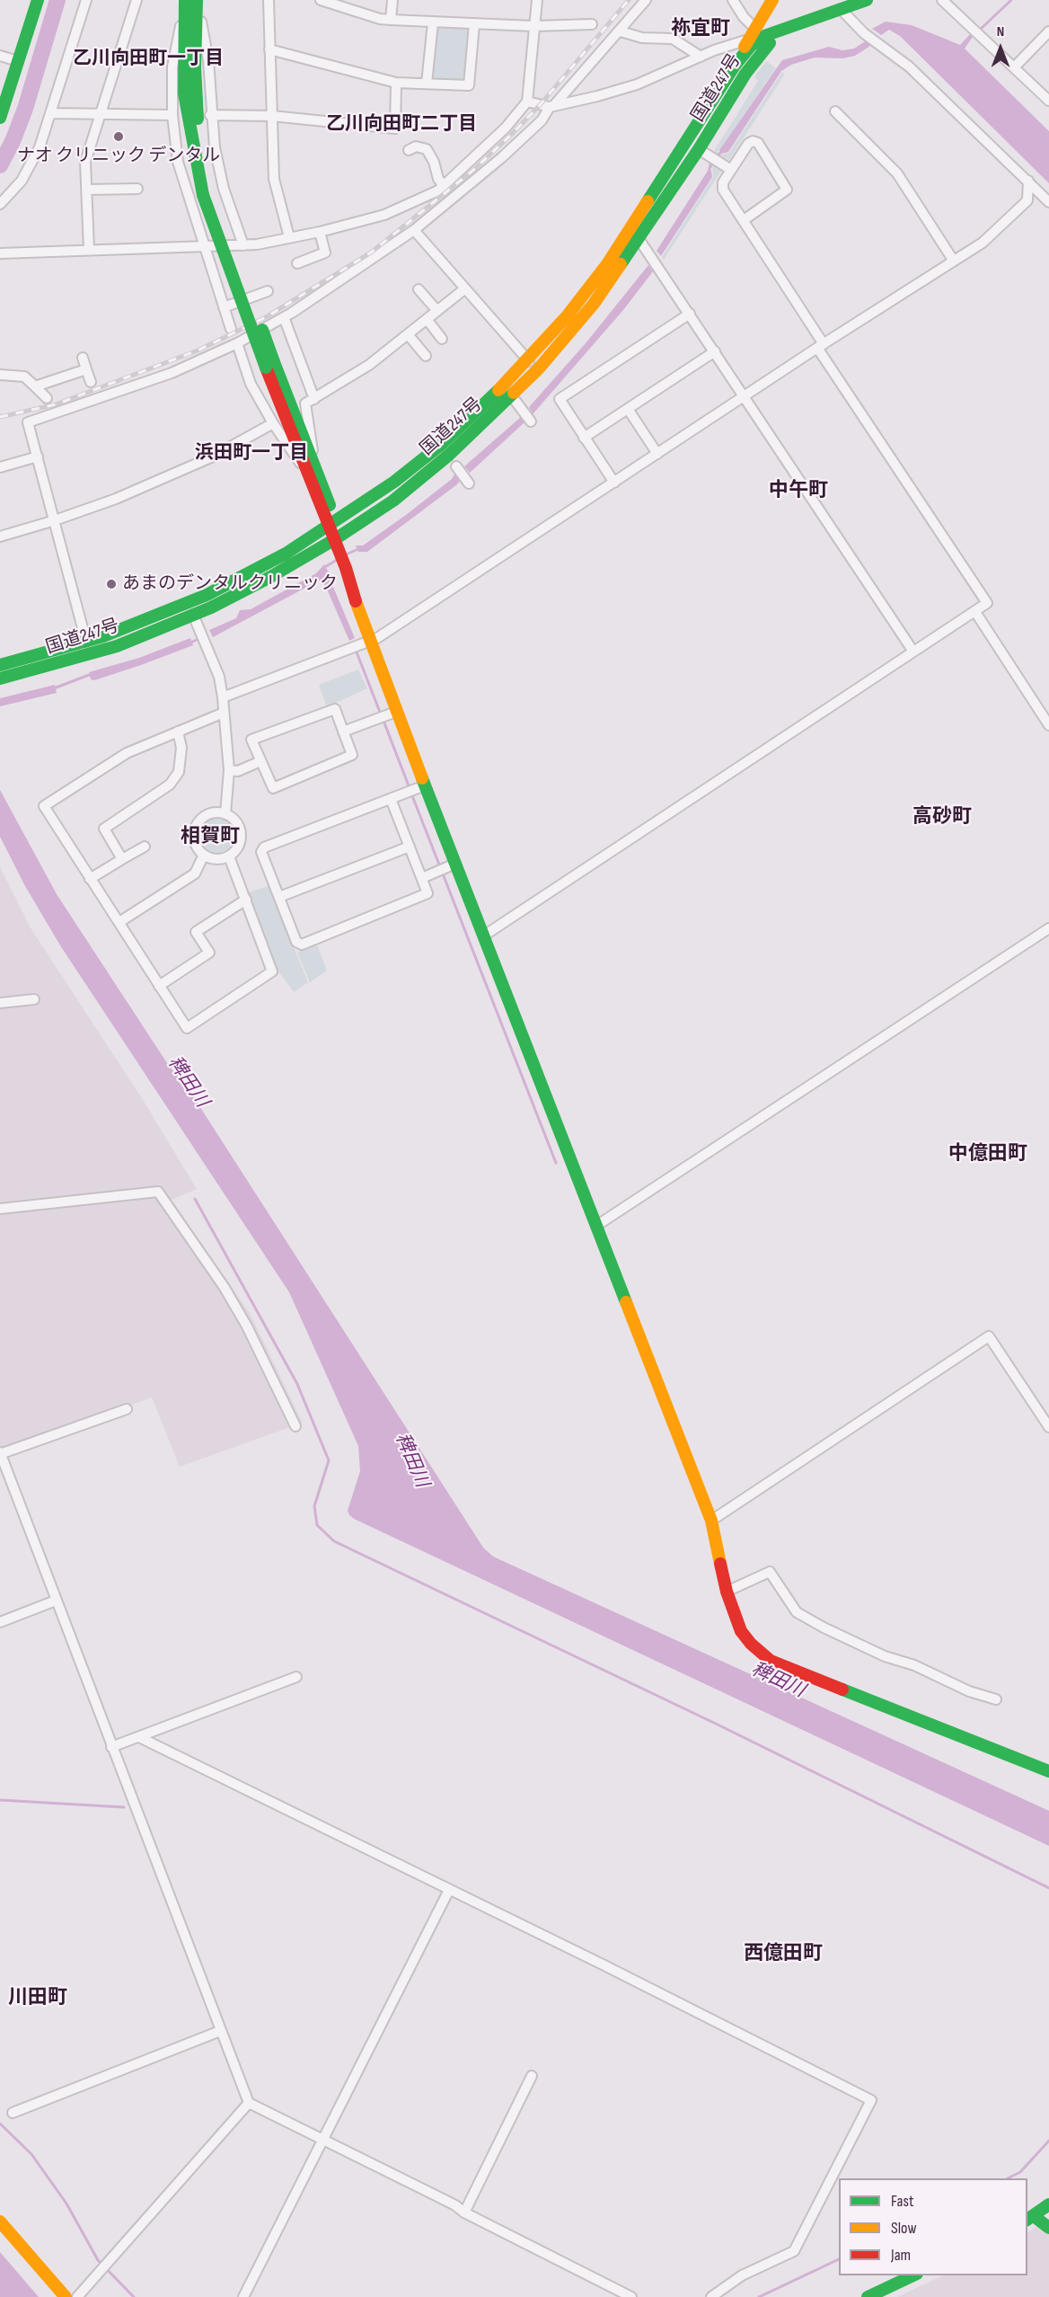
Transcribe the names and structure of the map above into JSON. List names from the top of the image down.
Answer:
{
  "streets": {
    "main road": ["国道247号"]
  },
  "districts": [
    "祢宜町",
    "乙川向田町一丁目",
    "乙川向田町二丁目",
    "浜田町一丁目",
    "中午町",
    "高砂町",
    "相賀町",
    "中億田町",
    "西億田町",
    "川田町"
  ],
  "water": ["稗田川"],
  "places": ["ナオ クリニック デンタル", "あまのデンタルクリニック"],
  "legend": ["Fast", "Slow", "Jam"],
  "north": "top"
}
